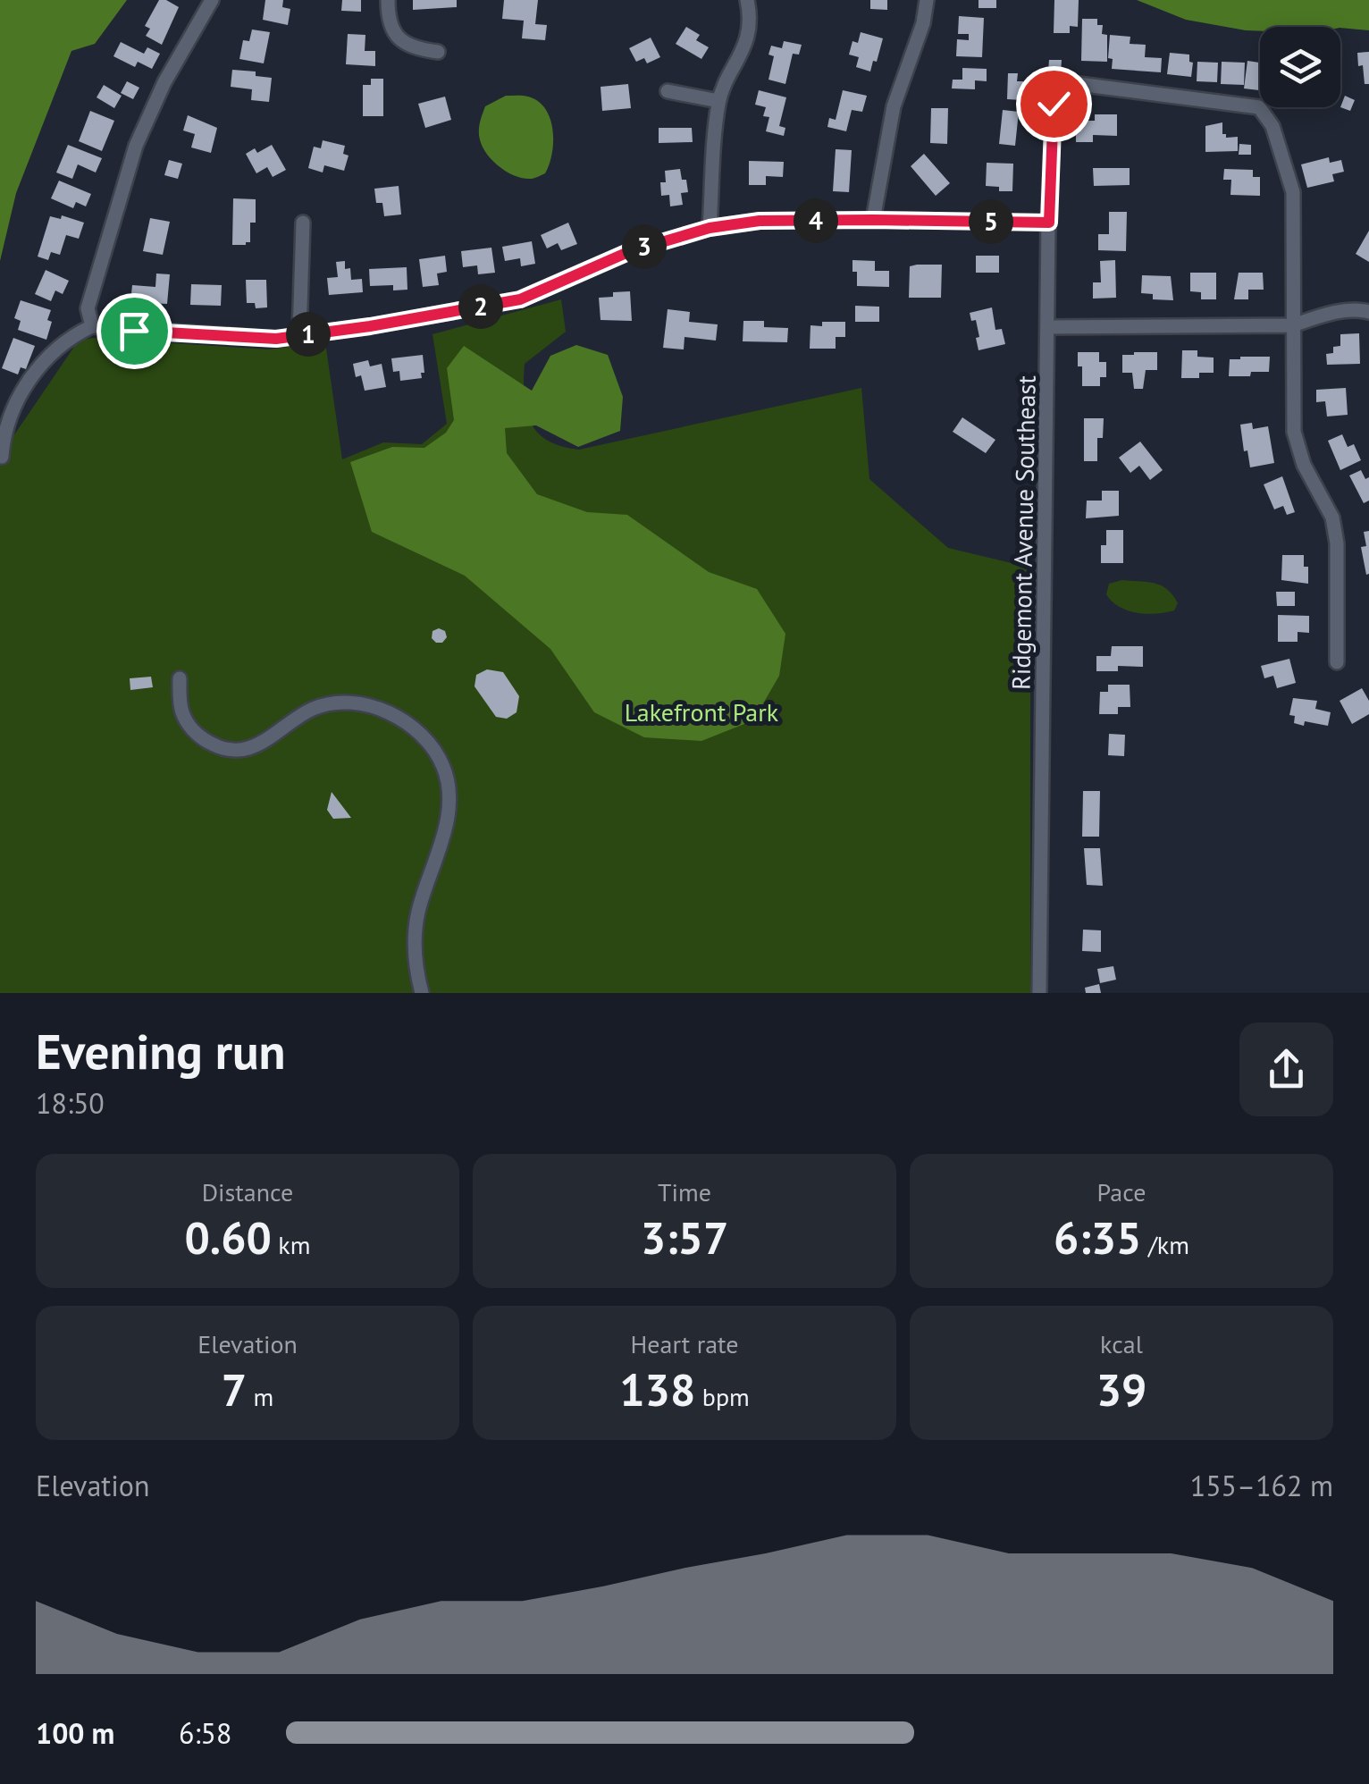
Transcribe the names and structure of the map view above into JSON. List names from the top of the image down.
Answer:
{
  "streets": {
    "street": ["Ridgemont Avenue Southeast"]
  },
  "parks": ["Lakefront Park"],
  "page": {
    "pins": [
      "4",
      "5",
      "3",
      "2",
      "1"
    ],
    "heading": ["Evening run", "18:50"],
    "stats": [
      ["Distance", "0.60 km"],
      ["Time", "3:57"],
      ["Pace", "6:35 /km"],
      ["Elevation", "7 m"],
      ["Heart rate", "138 bpm"],
      ["kcal", "39"]
    ],
    "chart": ["Elevation", "155–162 m"],
    "list": [
      {
        "name": "100 m",
        "note": "6:58"
      }
    ]
  }
}
